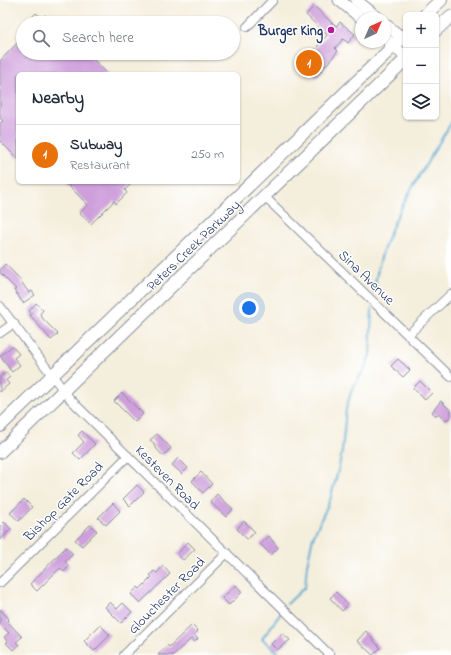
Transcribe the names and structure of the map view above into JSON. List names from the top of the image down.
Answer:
{
  "streets": {
    "main road": ["Peters Creek Parkway"],
    "street": [
      "Sina Avenue",
      "Kesteven Road",
      "Bishop Gate Road",
      "Glouchester Road"
    ]
  },
  "crossings": [
    ["Peters Creek Parkway", "Sina Avenue"],
    ["Peters Creek Parkway", "Kesteven Road"],
    ["Kesteven Road", "Bishop Gate Road"],
    ["Kesteven Road", "Glouchester Road"]
  ],
  "places": ["Burger King"],
  "north": "top right",
  "page": {
    "map_buttons": ["+", "−"],
    "search": "Search here",
    "pins": "1",
    "heading": "Nearby",
    "list": [
      {
        "mark": "1",
        "name": "Subway",
        "note": "Restaurant",
        "value": "250 m"
      }
    ]
  }
}
